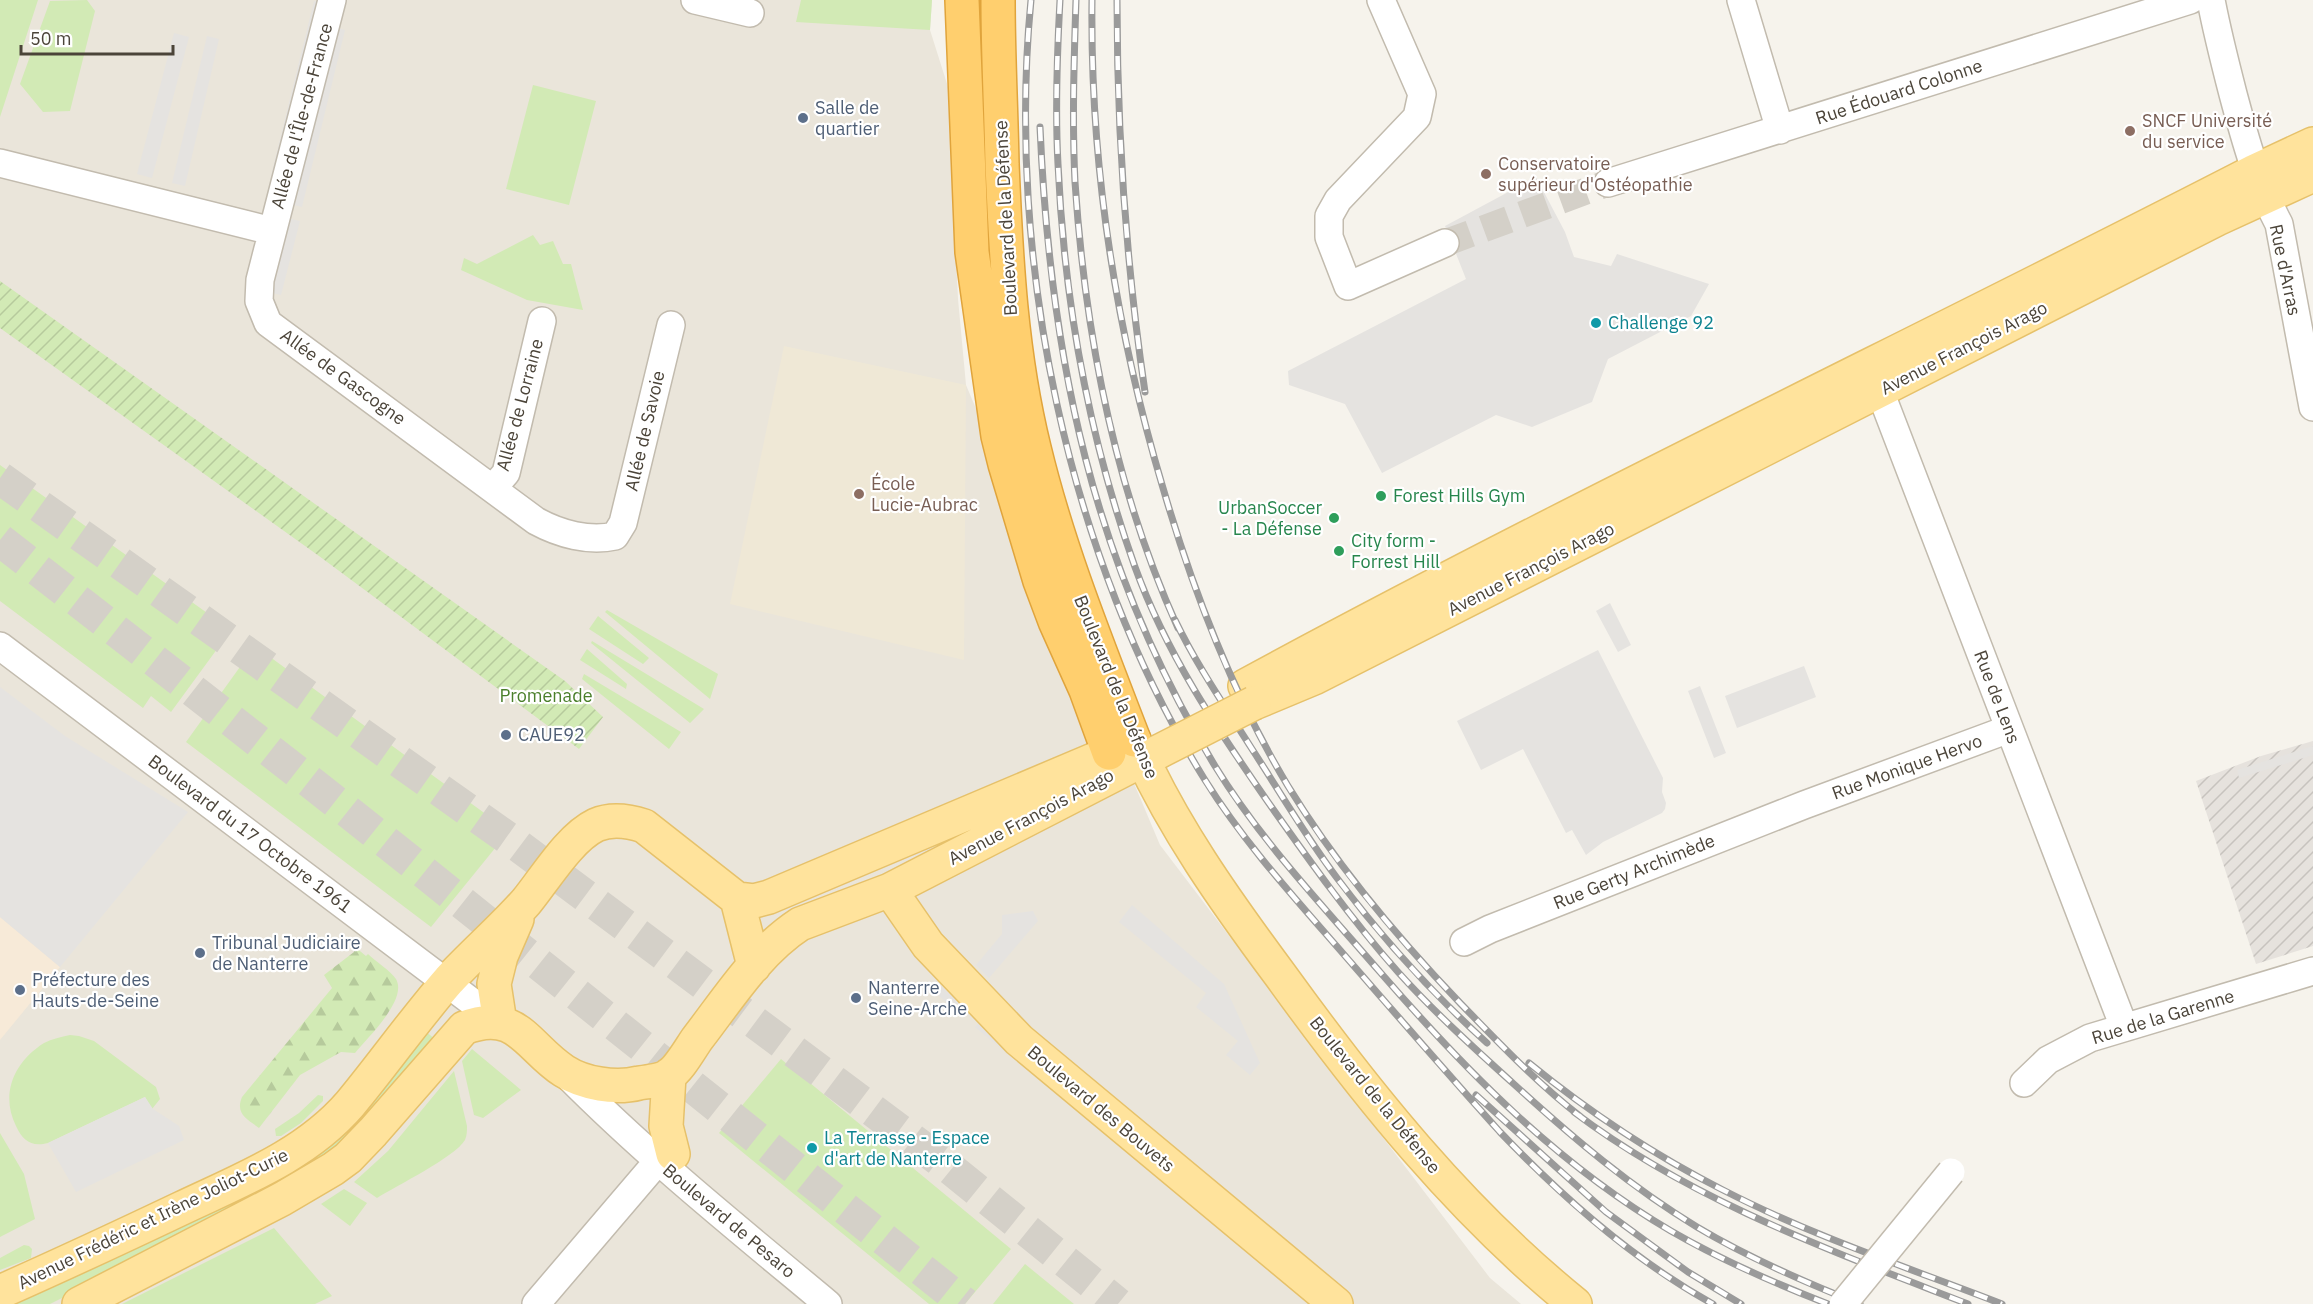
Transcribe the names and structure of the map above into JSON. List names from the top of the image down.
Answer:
{
  "streets": {
    "highway": ["Boulevard de la Défense"],
    "main road": ["Avenue François Arago", "Boulevard des Bouvets", "Avenue Frédéric et Irène Joliot-Curie"],
    "street": [
      "Rue Édouard Colonne",
      "Allée de l'Île-de-France",
      "Rue d'Arras",
      "Allée de Gascogne",
      "Allée de Lorraine",
      "Allée de Savoie",
      "Rue de Lens",
      "Rue Monique Hervo",
      "Boulevard du 17 Octobre 1961",
      "Rue Gerty Archimède",
      "Rue de la Garenne",
      "Boulevard de Pesaro"
    ]
  },
  "crossings": [
    ["Allée de l'Île-de-France", "Allée de Gascogne"],
    ["Boulevard de la Défense", "Avenue François Arago"],
    ["Rue d'Arras", "Avenue François Arago"],
    ["Avenue François Arago", "Rue de Lens"],
    ["Avenue François Arago", "Boulevard des Bouvets"],
    ["Allée de Gascogne", "Allée de Lorraine"],
    ["Allée de Gascogne", "Allée de Savoie"],
    ["Rue de Lens", "Rue Monique Hervo"],
    ["Rue de Lens", "Rue de la Garenne"],
    ["Rue Monique Hervo", "Rue Gerty Archimède"],
    ["Boulevard du 17 Octobre 1961", "Avenue Frédéric et Irène Joliot-Curie"]
  ],
  "parks": ["Promenade"],
  "places": [
    "Salle de quartier",
    "SNCF Université du service",
    "Conservatoire supérieur d'Ostéopathie",
    "Challenge 92",
    "École Lucie-Aubrac",
    "Forest Hills Gym",
    "UrbanSoccer - La Défense",
    "City form - Forrest Hill",
    "CAUE92",
    "Tribunal Judiciaire de Nanterre",
    "Préfecture des Hauts-de-Seine",
    "Nanterre Seine-Arche",
    "La Terrasse - Espace d'art de Nanterre"
  ],
  "scale_bar": "50 m"
}
